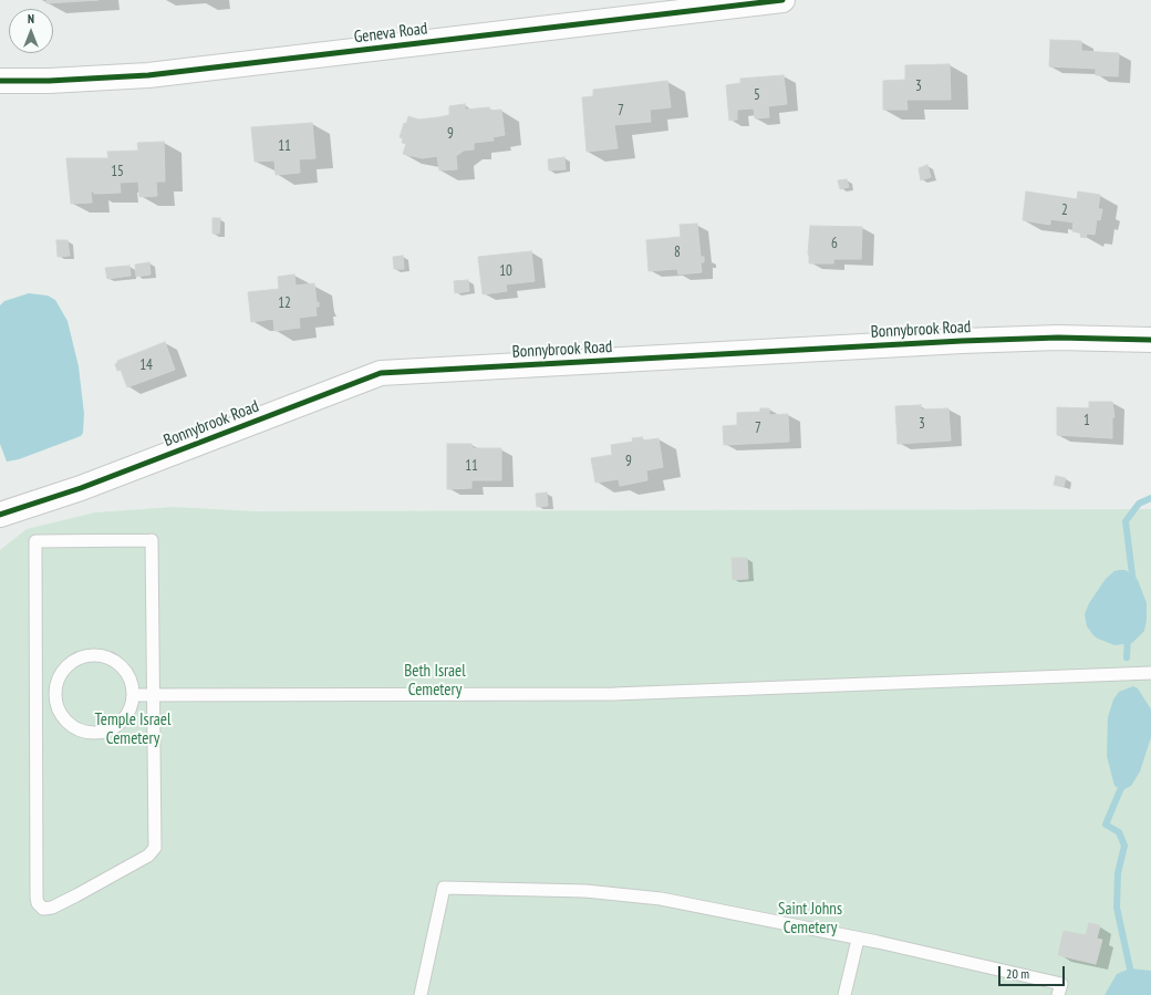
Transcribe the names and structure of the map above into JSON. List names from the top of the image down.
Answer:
{
  "streets": {
    "street": ["Geneva Road", "Bonnybrook Road"]
  },
  "parks": ["Beth Israel Cemetery", "Temple Israel Cemetery", "Saint Johns Cemetery"],
  "house_numbers": [
    "3",
    "5",
    "7",
    "9",
    "11",
    "15",
    "2",
    "6",
    "8",
    "10",
    "12",
    "14",
    "1",
    "3",
    "7",
    "9",
    "11"
  ],
  "scale_bar": "20 m",
  "north": "top"
}
